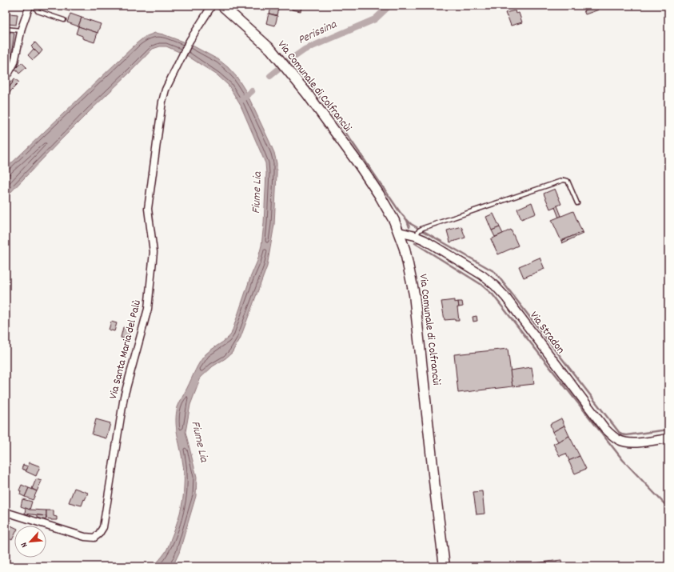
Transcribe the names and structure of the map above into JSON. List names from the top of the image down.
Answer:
{
  "streets": {
    "main road": ["Via Comunale di Colfrancùi"],
    "street": ["Via Stradon", "Via Santa Maria del Palù"]
  },
  "crossings": [
    ["Via Comunale di Colfrancùi", "Via Stradon"]
  ],
  "water": ["Perissina", "Fiume Lia"],
  "north": "bottom left"
}
